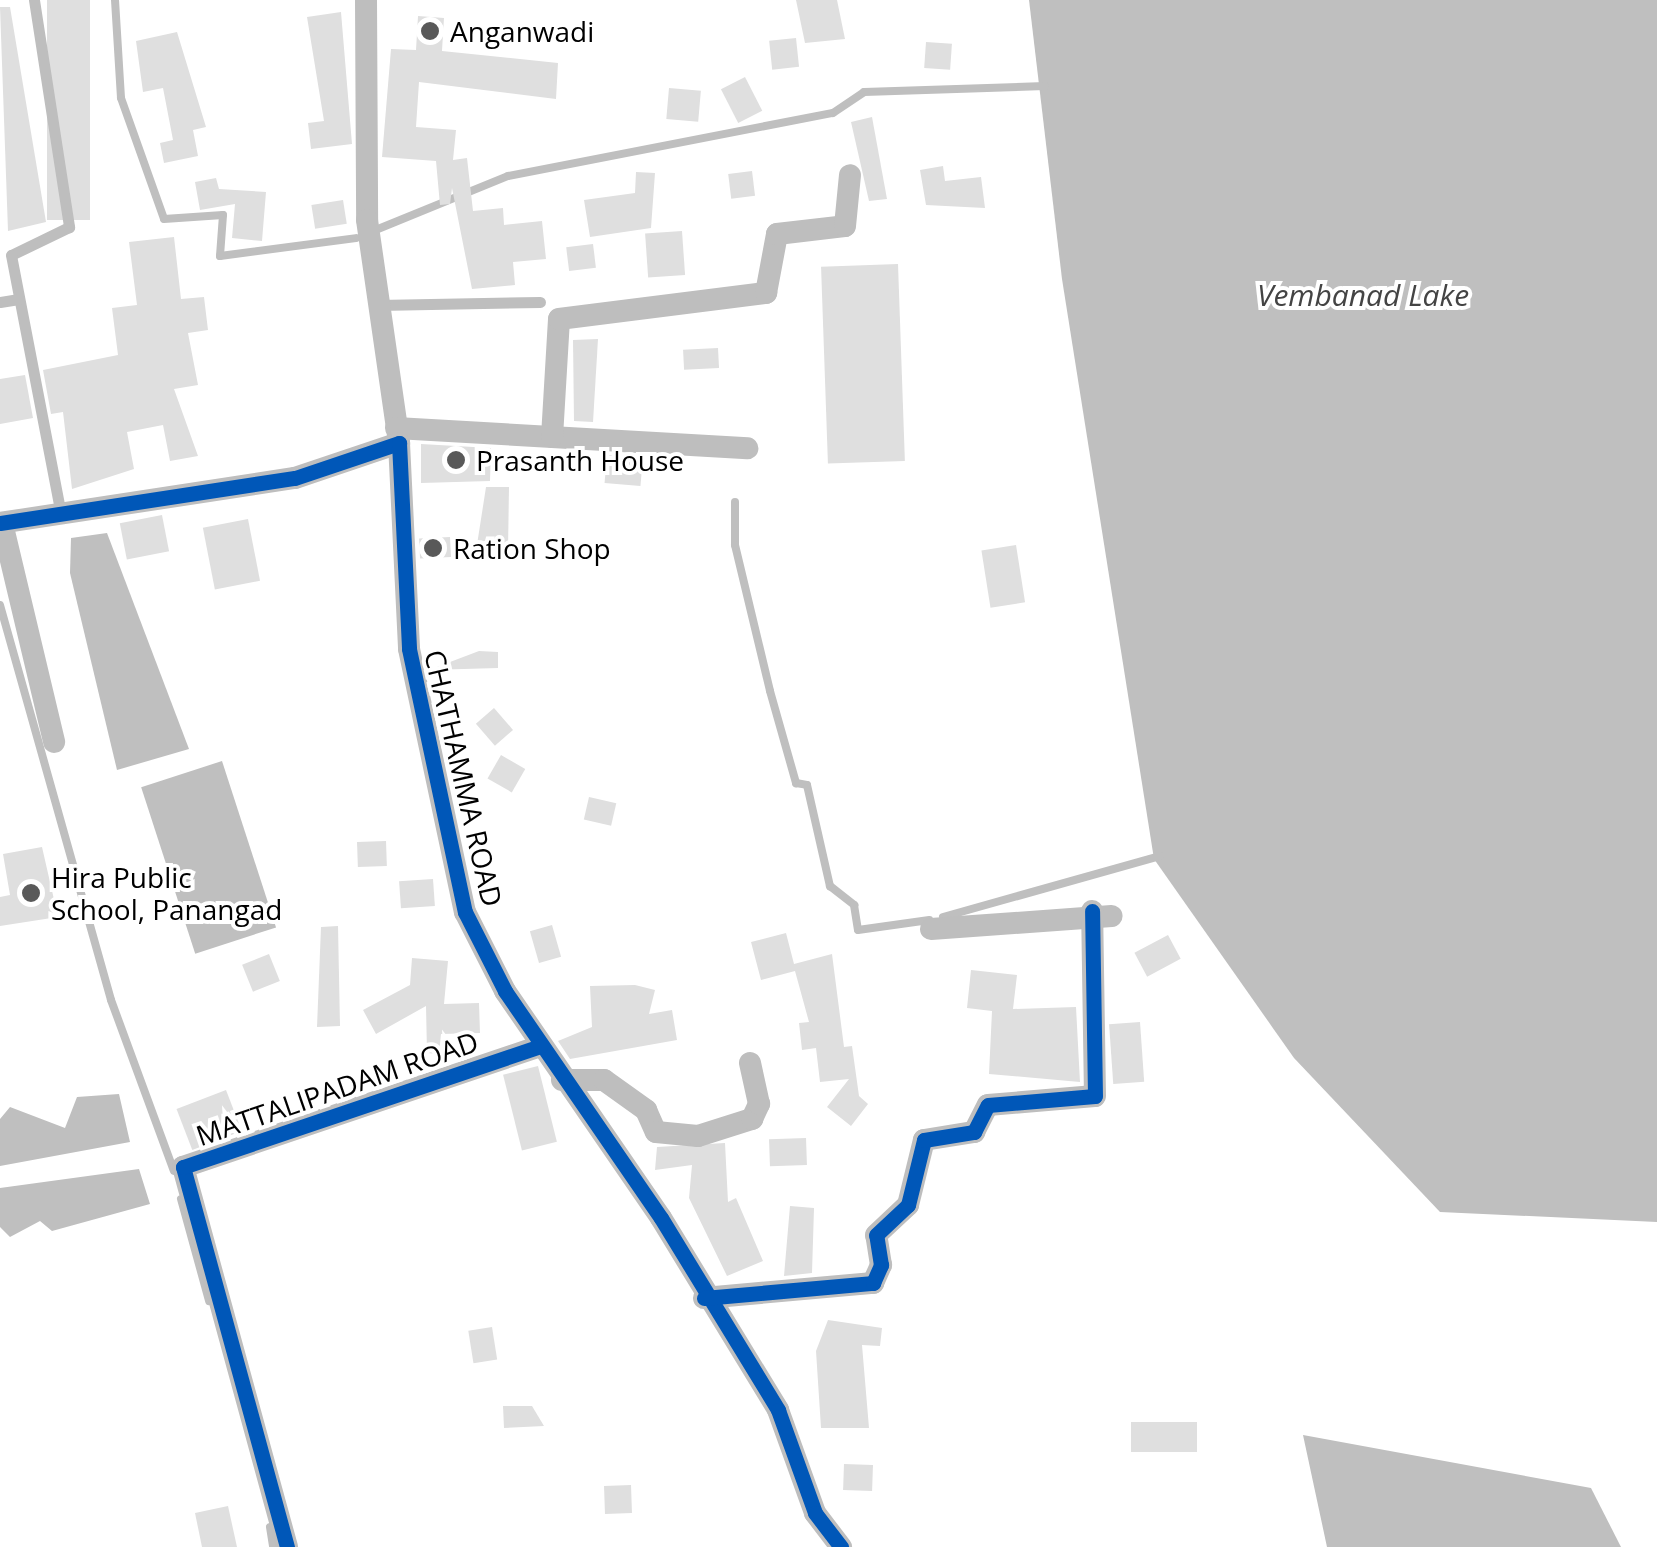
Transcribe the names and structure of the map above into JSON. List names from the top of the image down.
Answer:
{
  "streets": {
    "street": ["CHATHAMMA ROAD", "MATTALIPADAM ROAD"]
  },
  "crossings": [
    ["CHATHAMMA ROAD", "MATTALIPADAM ROAD"]
  ],
  "water": ["Vembanad Lake"],
  "places": [
    "Anganwadi",
    "Prasanth House",
    "Ration Shop",
    "Hira Public School, Panangad"
  ]
}
